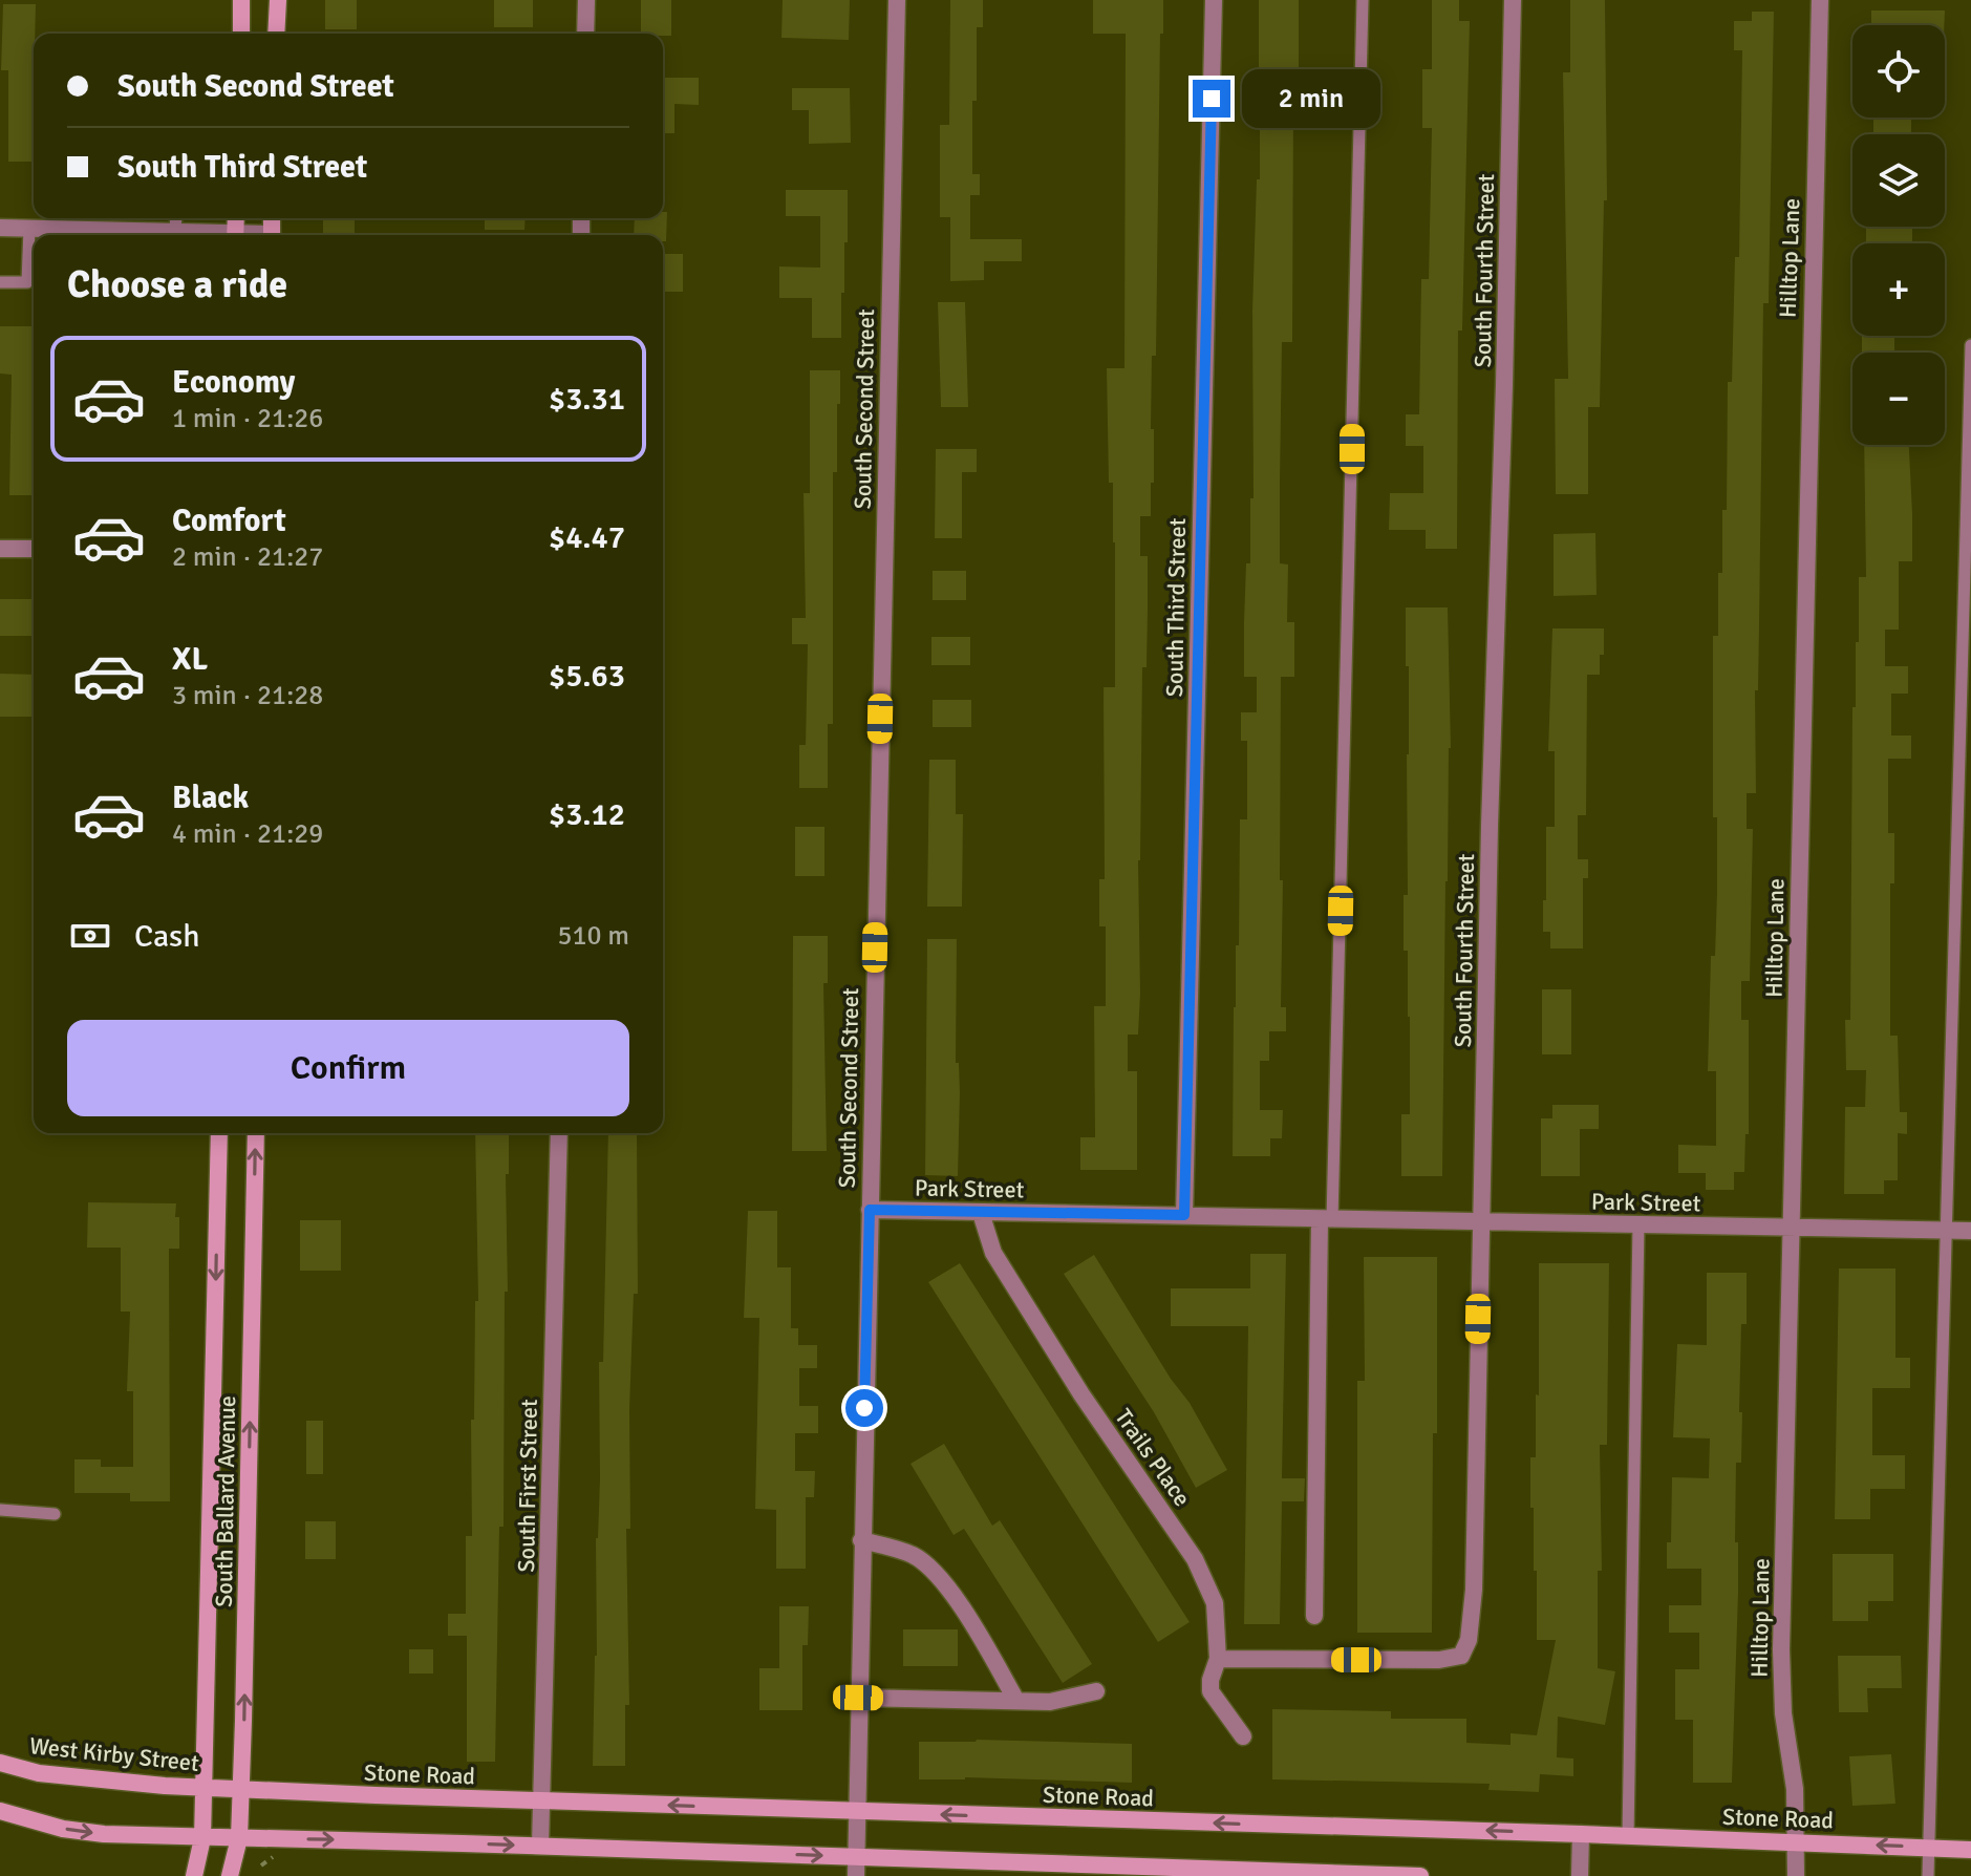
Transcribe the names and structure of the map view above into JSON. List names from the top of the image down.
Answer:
{
  "streets": {
    "main road": ["South Ballard Avenue", "West Kirby Street", "Stone Road"],
    "street": [
      "Hilltop Lane",
      "South Fourth Street",
      "South Second Street",
      "South Third Street",
      "Park Street",
      "Trails Place",
      "South First Street"
    ]
  },
  "crossings": [
    ["Hilltop Lane", "Park Street"],
    ["Hilltop Lane", "Stone Road"],
    ["South Fourth Street", "Park Street"],
    ["South Fourth Street", "Trails Place"],
    ["South Second Street", "Park Street"],
    ["South Second Street", "Stone Road"],
    ["South Third Street", "Park Street"],
    ["Park Street", "Trails Place"],
    ["South First Street", "Stone Road"],
    ["South Ballard Avenue", "West Kirby Street"],
    ["South Ballard Avenue", "Stone Road"],
    ["West Kirby Street", "Stone Road"]
  ],
  "page": {
    "map_buttons": ["+", "−"],
    "banner": ["South Second Street", "South Third Street"],
    "bubble": "2 min",
    "heading": "Choose a ride",
    "list": [
      {
        "name": "Economy",
        "note": "1 min · 21:26",
        "value": "$3.31"
      },
      {
        "name": "Comfort",
        "note": "2 min · 21:27",
        "value": "$4.47"
      },
      {
        "name": "XL",
        "note": "3 min · 21:28",
        "value": "$5.63"
      },
      {
        "name": "Black",
        "note": "4 min · 21:29",
        "value": "$3.12"
      }
    ],
    "pay": ["Cash", "510 m"],
    "buttons": "Confirm"
  }
}
